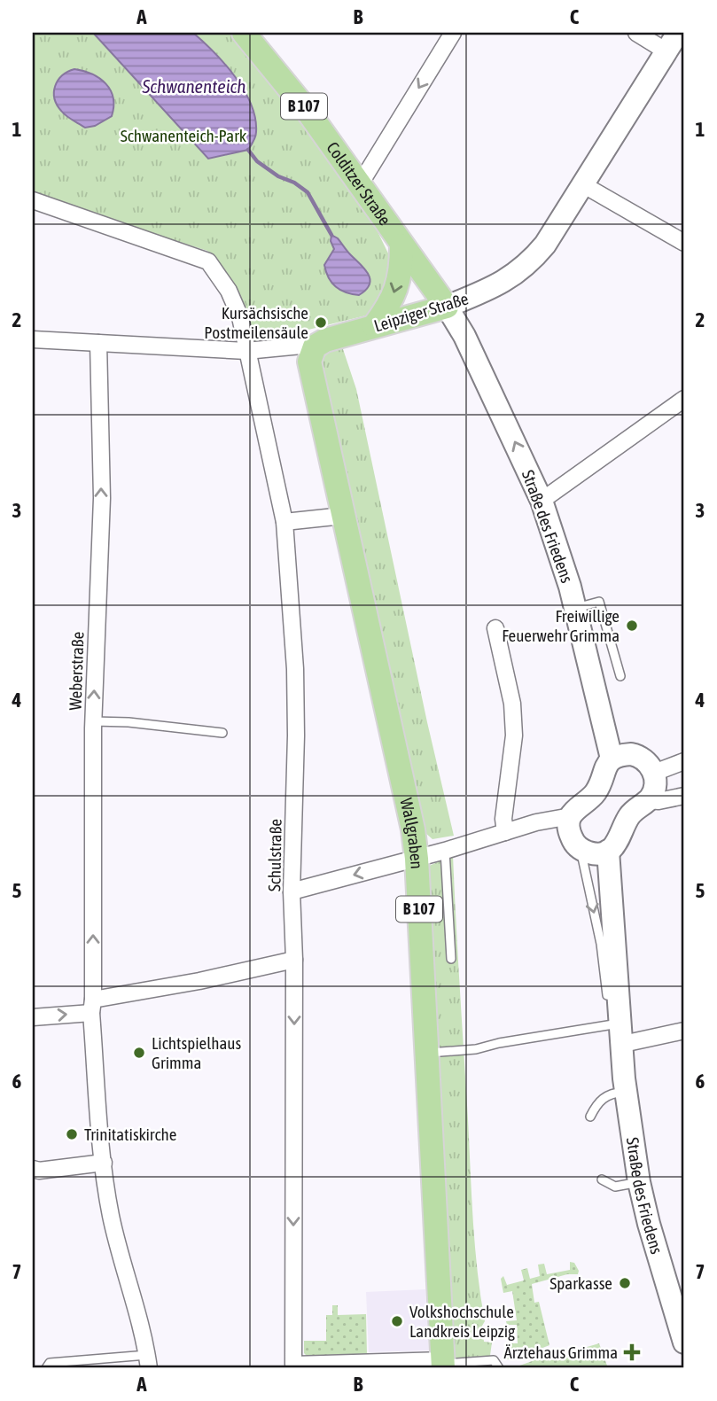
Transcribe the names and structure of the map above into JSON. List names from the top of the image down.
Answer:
{
  "streets": {
    "main road": [
      "B 107",
      "Colditzer Straße",
      "Leipziger Straße",
      "Wallgraben"
    ],
    "street": ["Straße des Friedens", "Weberstraße", "Schulstraße"]
  },
  "crossings": [
    ["Colditzer Straße", "Leipziger Straße"],
    ["Colditzer Straße", "Straße des Friedens"],
    ["Leipziger Straße", "Straße des Friedens"],
    ["Leipziger Straße", "Weberstraße"],
    ["Leipziger Straße", "Wallgraben"],
    ["Leipziger Straße", "Schulstraße"]
  ],
  "one_way": ["Weberstraße"],
  "water": ["Schwanenteich"],
  "parks": ["Schwanenteich-Park"],
  "places": {
    "other": [
      "Kursächsische Postmeilensäule",
      "Freiwillige Feuerwehr Grimma",
      "Lichtspielhaus Grimma",
      "Trinitatiskirche",
      "Sparkasse",
      "Volkshochschule Landkreis Leipzig"
    ],
    "health": ["Ärztehaus Grimma"]
  },
  "grid": {
    "columns": ["A", "B", "C"],
    "rows": [
      "1",
      "2",
      "3",
      "4",
      "5",
      "6",
      "7"
    ]
  }
}
